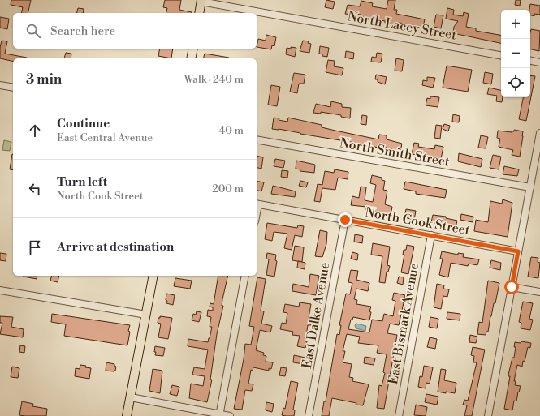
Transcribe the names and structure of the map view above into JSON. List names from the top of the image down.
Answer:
{
  "streets": {
    "street": [
      "North Lacey Street",
      "North Smith Street",
      "North Cook Street",
      "East Dalke Avenue",
      "East Bismark Avenue"
    ]
  },
  "crossings": [
    ["North Cook Street", "East Dalke Avenue"],
    ["North Cook Street", "East Bismark Avenue"]
  ],
  "page": {
    "map_buttons": ["+", "−"],
    "search": "Search here",
    "heading": ["3 min", "Walk · 240 m"],
    "list": [
      ["Continue", "East Central Avenue", "40 m"],
      ["Turn left", "North Cook Street", "200 m"],
      "Arrive at destination"
    ]
  }
}
